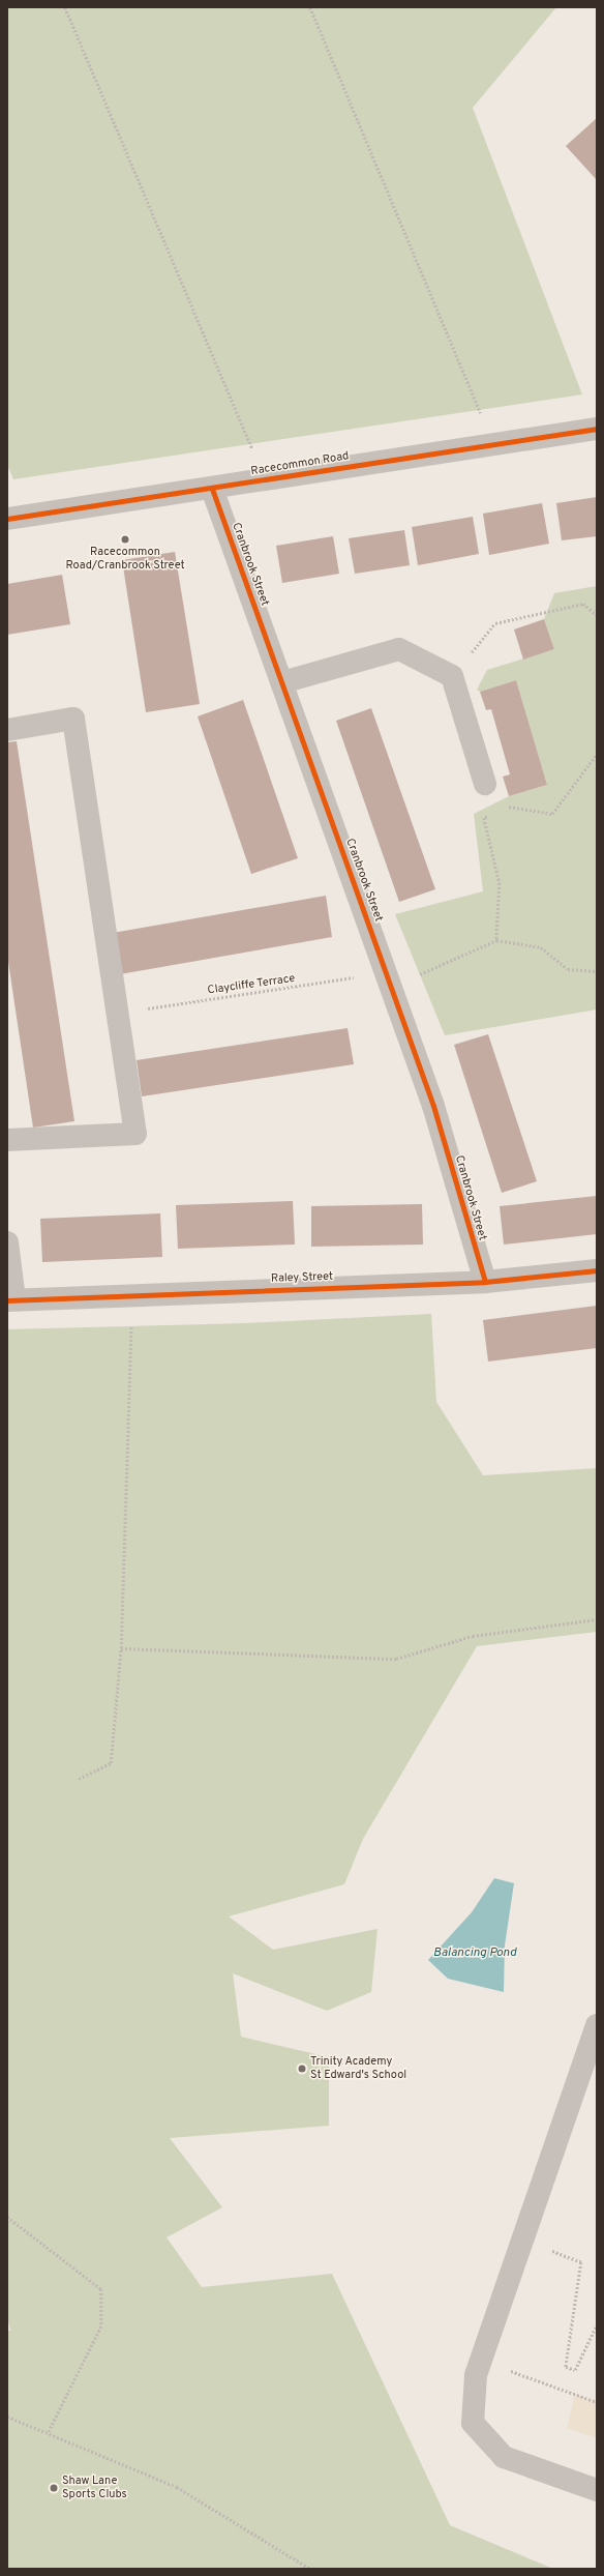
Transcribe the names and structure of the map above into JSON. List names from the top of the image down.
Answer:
{
  "streets": {
    "street": ["Racecommon Road", "Cranbrook Street", "Raley Street"],
    "path": ["Claycliffe Terrace"]
  },
  "crossings": [
    ["Racecommon Road", "Cranbrook Street"],
    ["Cranbrook Street", "Claycliffe Terrace"],
    ["Cranbrook Street", "Raley Street"]
  ],
  "water": ["Balancing Pond"],
  "places": ["Racecommon Road/Cranbrook Street", "Trinity Academy St Edward's School", "Shaw Lane Sports Clubs"]
}
